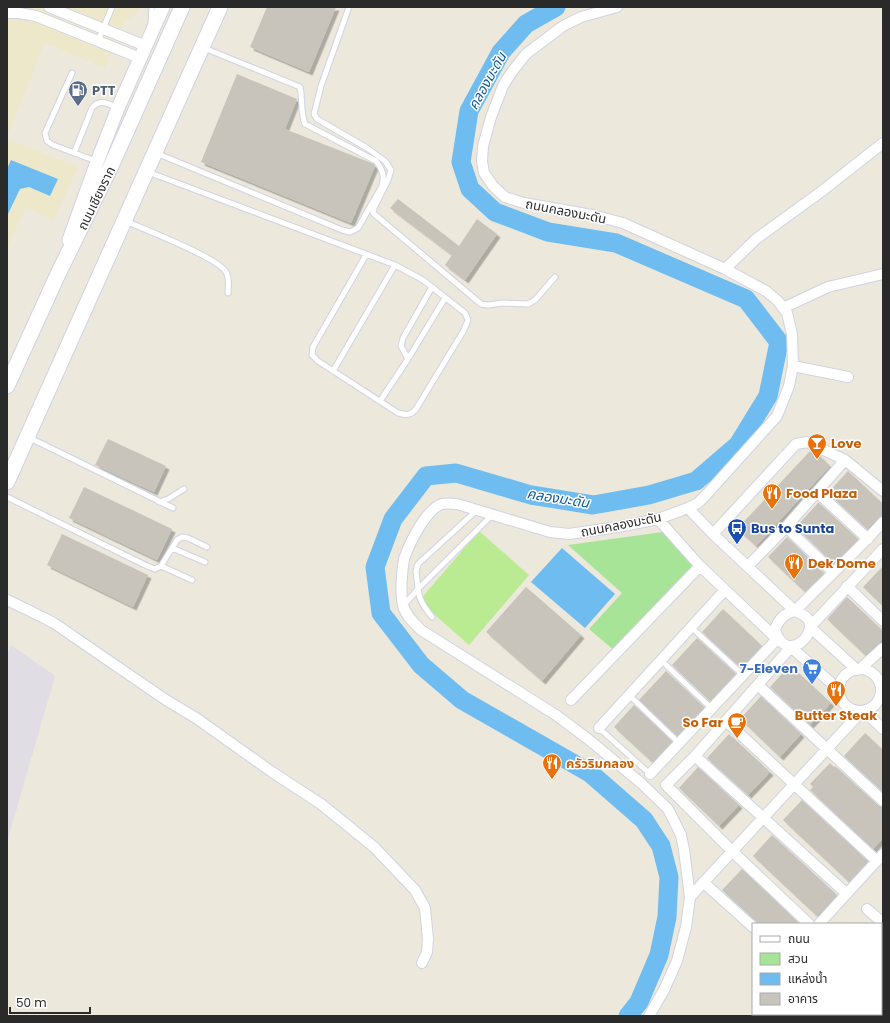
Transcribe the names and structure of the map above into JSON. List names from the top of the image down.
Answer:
{
  "streets": {
    "main road": ["ถนนเชียงราก"],
    "street": ["ถนนคลองมะดัน"]
  },
  "water": ["คลองมะดัน"],
  "places": {
    "fuel station": ["PTT"],
    "bar": ["Love"],
    "restaurant": [
      "Food Plaza",
      "Dek Dome",
      "Butter Steak",
      "ครัวริมคลอง"
    ],
    "bus stop": ["Bus to Sunta"],
    "supermarket": ["7-Eleven"],
    "cafe": ["So Far"]
  },
  "legend": [
    "ถนน",
    "สวน",
    "แหล่งน้ำ",
    "อาคาร"
  ],
  "scale_bar": "50 m"
}
